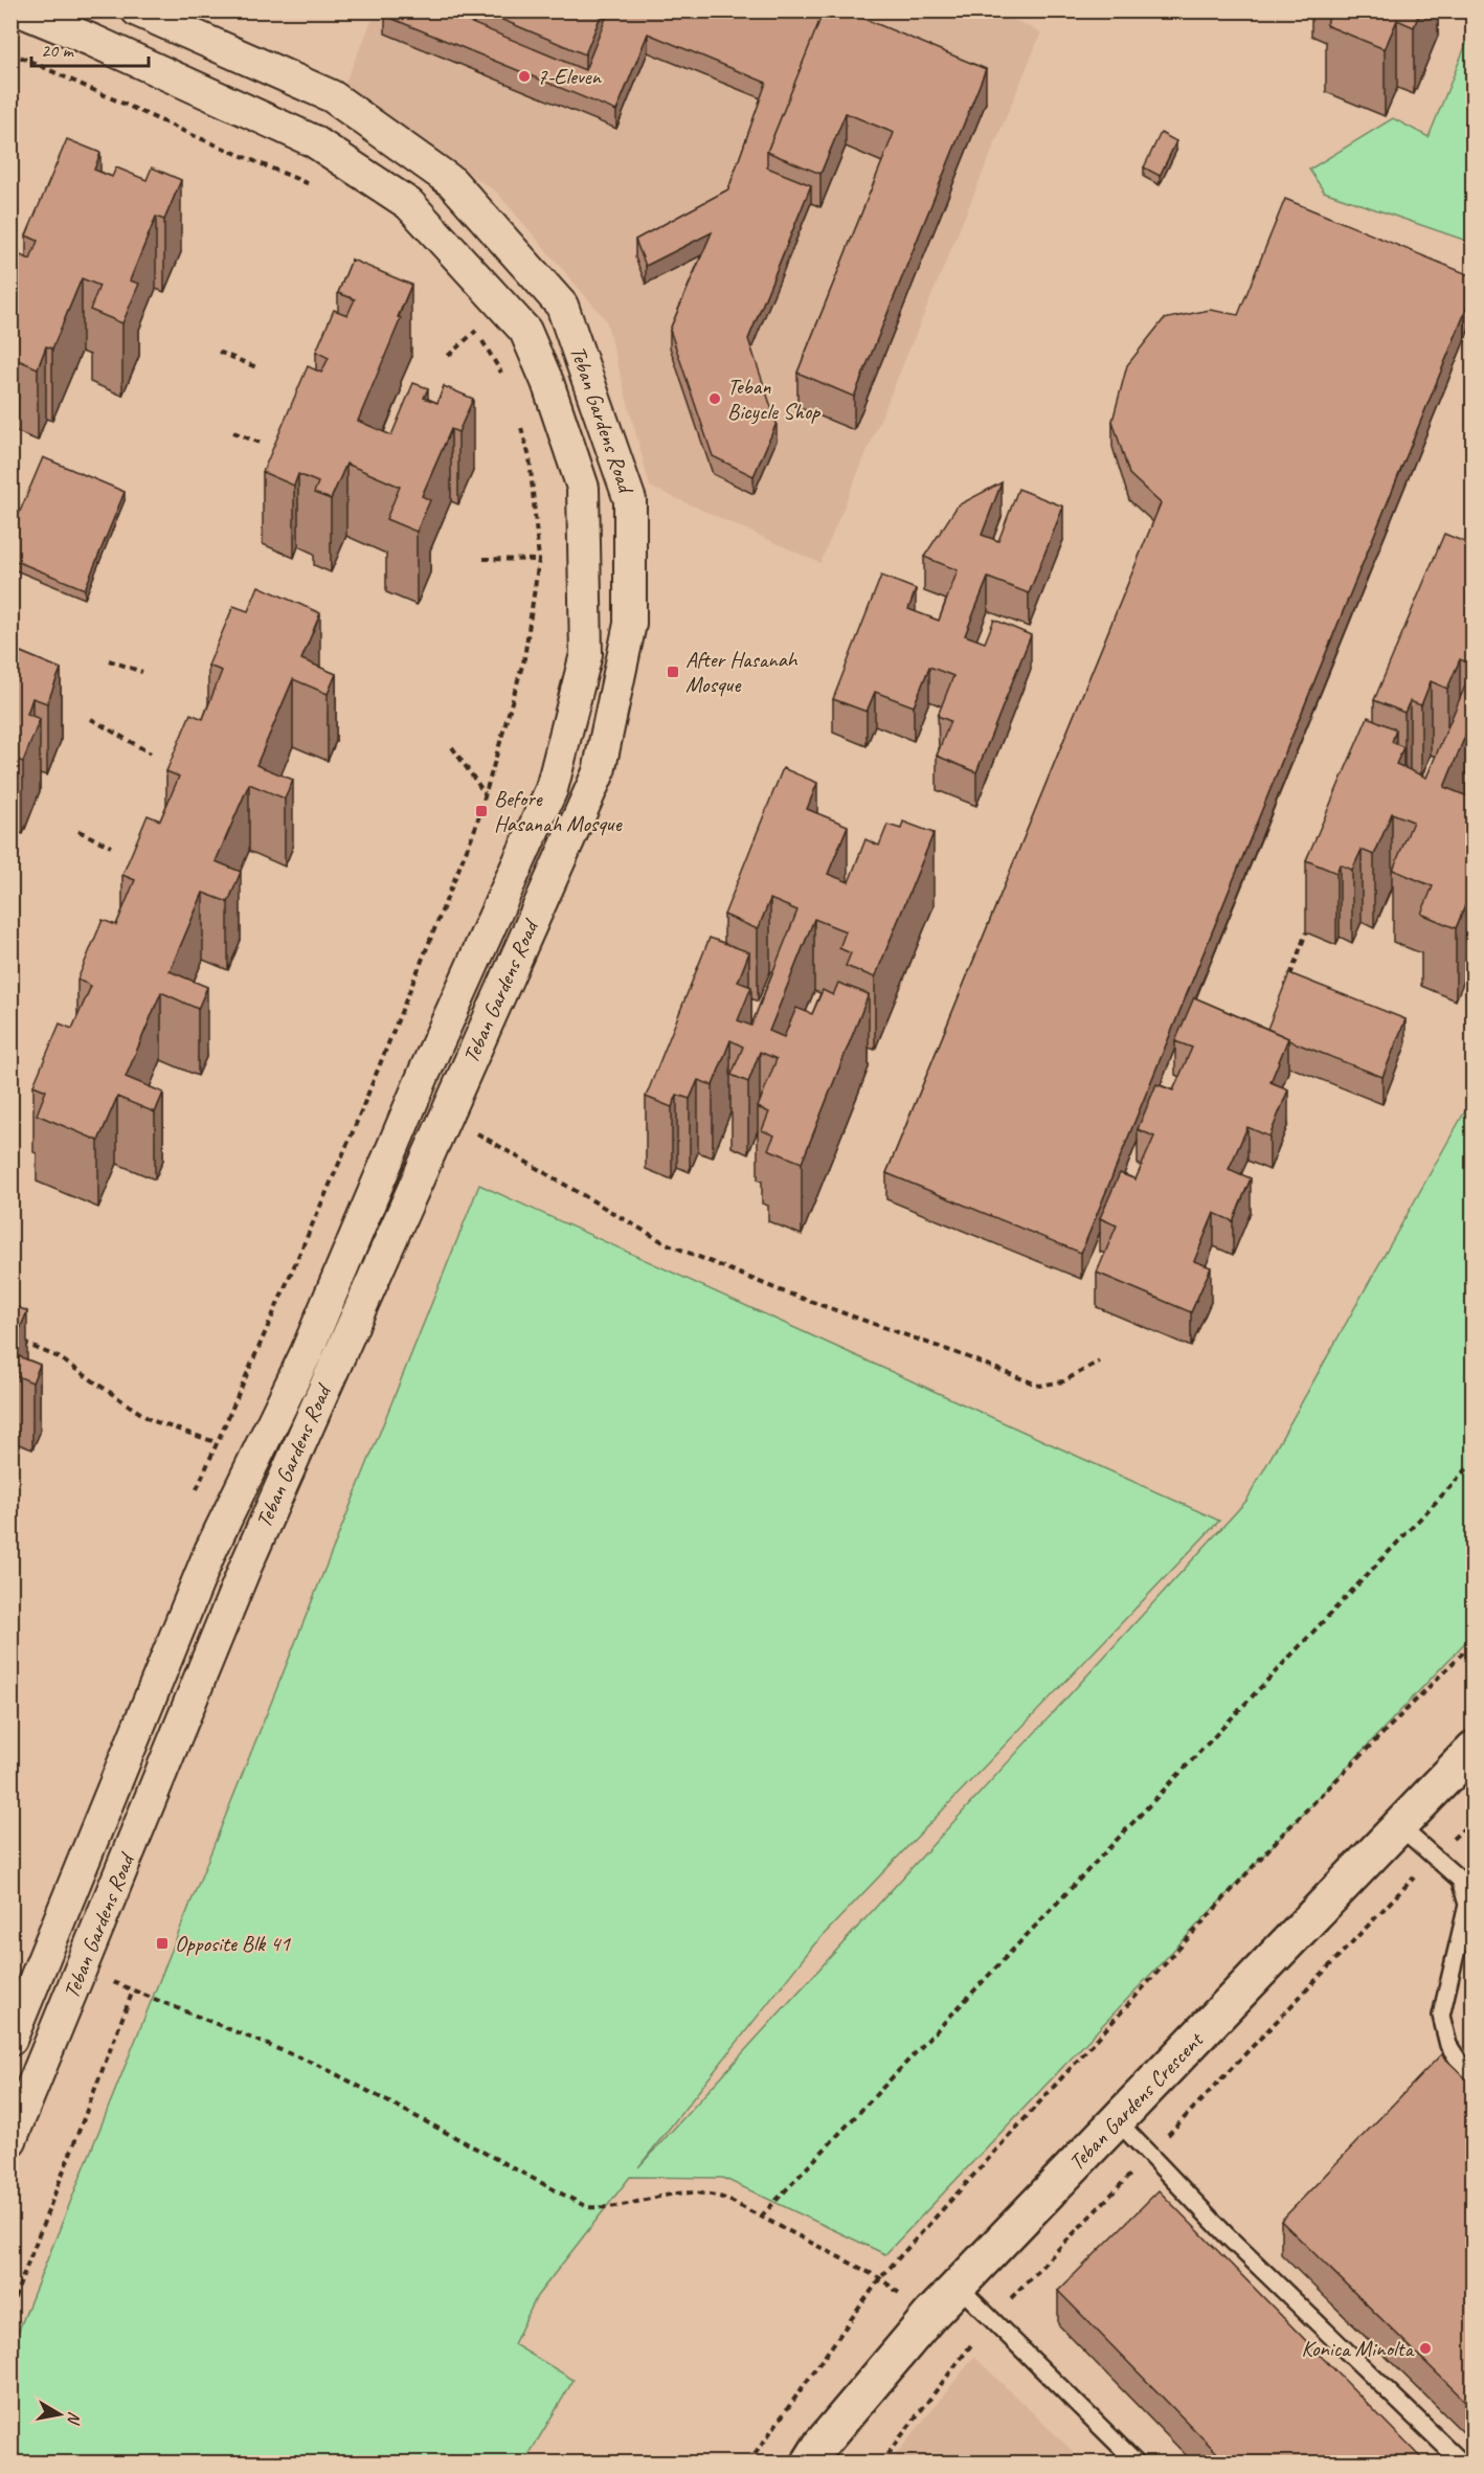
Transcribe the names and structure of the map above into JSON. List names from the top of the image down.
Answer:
{
  "streets": {
    "street": ["Teban Gardens Road", "Teban Gardens Crescent"]
  },
  "places": {
    "other": ["7-Eleven", "Teban Bicycle Shop", "Konica Minolta"],
    "transit": ["After Hasanah Mosque", "Before Hasanah Mosque", "Opposite Blk 41"]
  },
  "scale_bar": "20 m",
  "north": "right"
}
